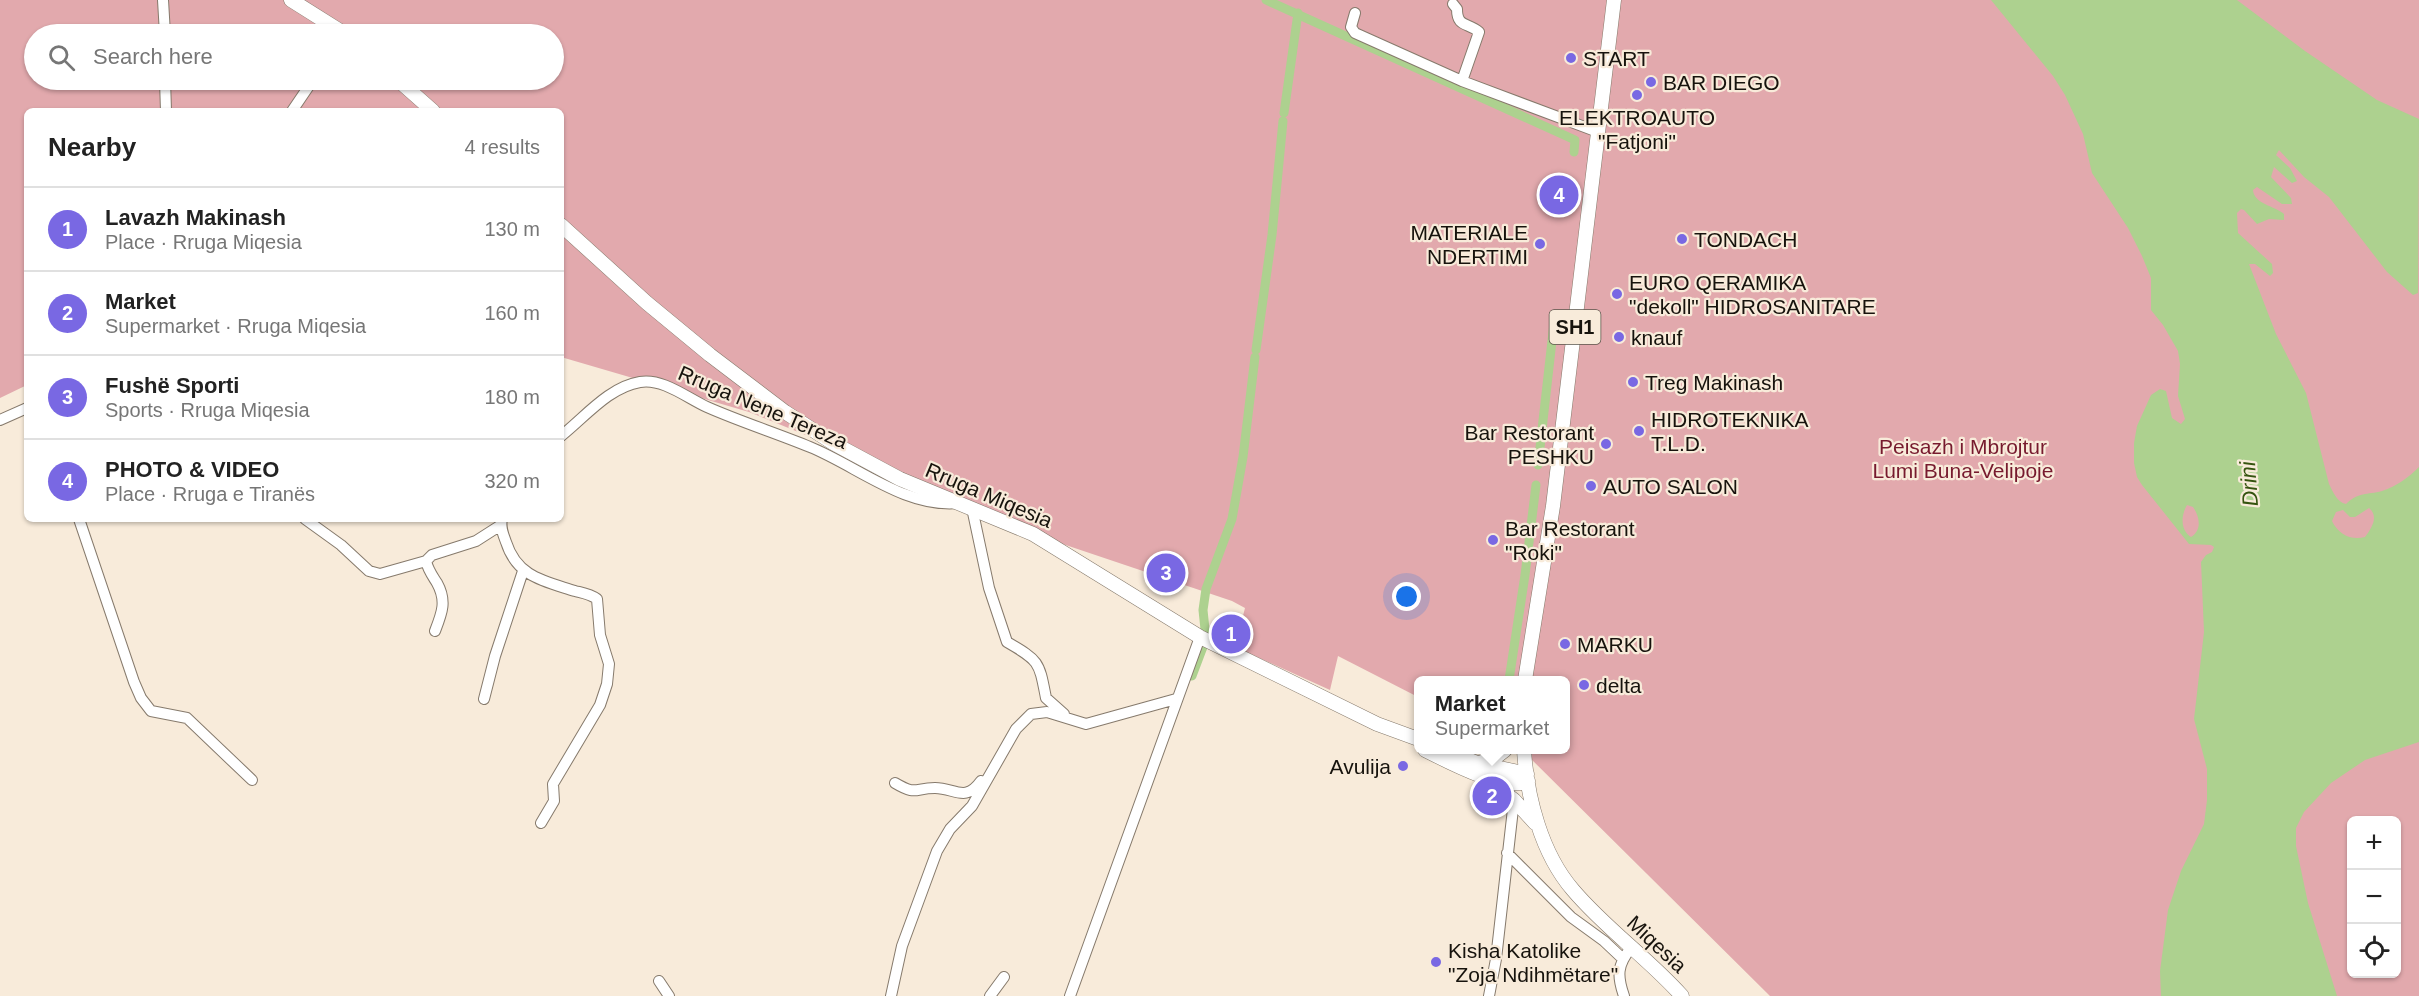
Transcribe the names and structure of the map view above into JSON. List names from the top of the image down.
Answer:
{
  "streets": {
    "main road": ["SH1", "Rruga Miqesia", "Miqesia"],
    "street": ["Rruga Nene Tereza"]
  },
  "crossings": [
    ["Rruga Nene Tereza", "Rruga Miqesia"]
  ],
  "water": ["Drini"],
  "parks": ["Peisazh i Mbrojtur Lumi Buna-Velipoje"],
  "places": [
    "START",
    "BAR DIEGO",
    "ELEKTROAUTO \"Fatjoni\"",
    "TONDACH",
    "MATERIALE NDERTIMI",
    "EURO QERAMIKA \"dekoll\" HIDROSANITARE",
    "knauf",
    "Treg Makinash",
    "HIDROTEKNIKA T.L.D.",
    "Bar Restorant PESHKU",
    "AUTO SALON",
    "Bar Restorant \"Roki\"",
    "MARKU",
    "delta",
    "Avulija",
    "Kisha Katolike \"Zoja Ndihmëtare\""
  ],
  "page": {
    "search": "Search here",
    "heading": ["Nearby", "4 results"],
    "pins": [
      "4",
      "3",
      "1",
      "2"
    ],
    "list": [
      {
        "mark": "1",
        "name": "Lavazh Makinash",
        "note": "Place · Rruga Miqesia",
        "value": "130 m"
      },
      {
        "mark": "2",
        "name": "Market",
        "note": "Supermarket · Rruga Miqesia",
        "value": "160 m"
      },
      {
        "mark": "3",
        "name": "Fushë Sporti",
        "note": "Sports · Rruga Miqesia",
        "value": "180 m"
      },
      {
        "mark": "4",
        "name": "PHOTO & VIDEO",
        "note": "Place · Rruga e Tiranës",
        "value": "320 m"
      }
    ],
    "popup": ["Market", "Supermarket"],
    "map_buttons": ["+", "−"]
  }
}
